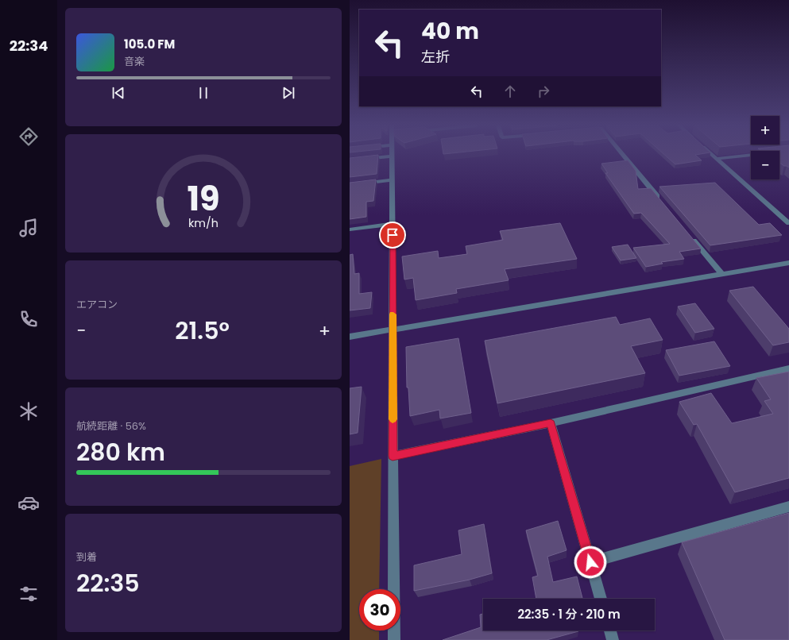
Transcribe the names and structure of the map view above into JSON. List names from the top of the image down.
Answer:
{
  "page": {
    "tabs": "22:34",
    "turn": ["40 m", "左折"],
    "song": ["105.0 FM", "音楽"],
    "map_buttons": ["+", "−"],
    "tile": [
      "エアコン",
      ["航続距離 · 56%", "280 km"],
      ["到着", "22:35"]
    ],
    "heat": ["−", "21.5°", "+"],
    "limit": "30",
    "trip": "22:35 · 1 分 · 210 m",
    "gauge": ["19", "km/h"]
  }
}
